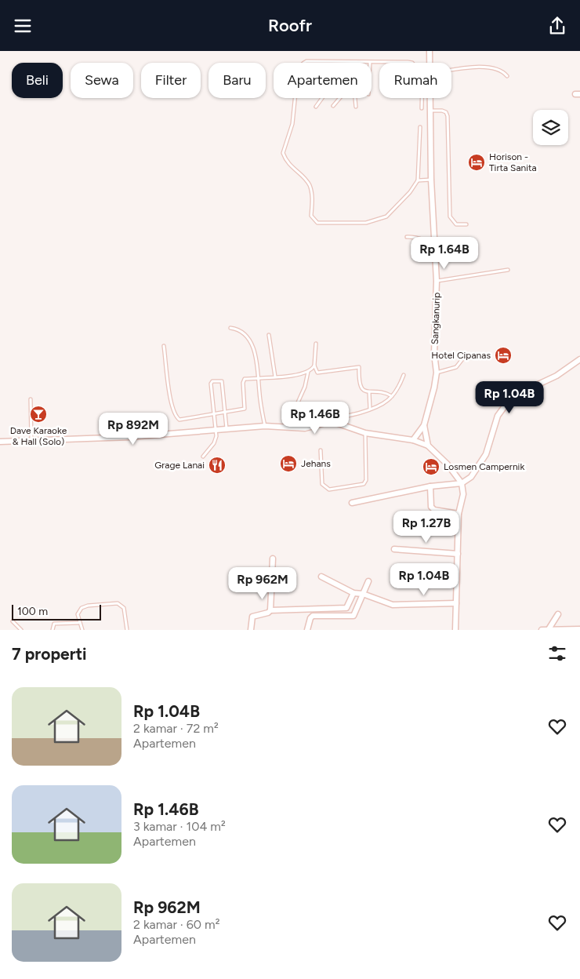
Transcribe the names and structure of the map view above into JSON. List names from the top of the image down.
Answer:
{
  "streets": {
    "street": ["Sangkanurip"]
  },
  "places": {
    "hotel": [
      "Horison - Tirta Sanita",
      "Hotel Cipanas",
      "Jehans",
      "Losmen Campernik"
    ],
    "bar": ["Dave Karaoke & Hall (Solo)"],
    "restaurant": ["Grage Lanai"]
  },
  "scale_bar": "100 m",
  "page": {
    "header": "Roofr",
    "chip": [
      "Beli",
      "Sewa",
      "Filter",
      "Baru",
      "Apartemen",
      "Rumah"
    ],
    "price": [
      "Rp 1.64B",
      "Rp 1.04B",
      "Rp 1.46B",
      "Rp 892M",
      "Rp 1.27B",
      "Rp 1.04B",
      "Rp 962M"
    ],
    "scale": "100 m",
    "heading": "7 properti",
    "list": [
      {
        "name": "Rp 1.04B",
        "note": "2 kamar · 72 m² · Apartemen"
      },
      {
        "name": "Rp 1.46B",
        "note": "3 kamar · 104 m² · Apartemen"
      },
      {
        "name": "Rp 962M",
        "note": "2 kamar · 60 m² · Apartemen"
      }
    ]
  }
}
